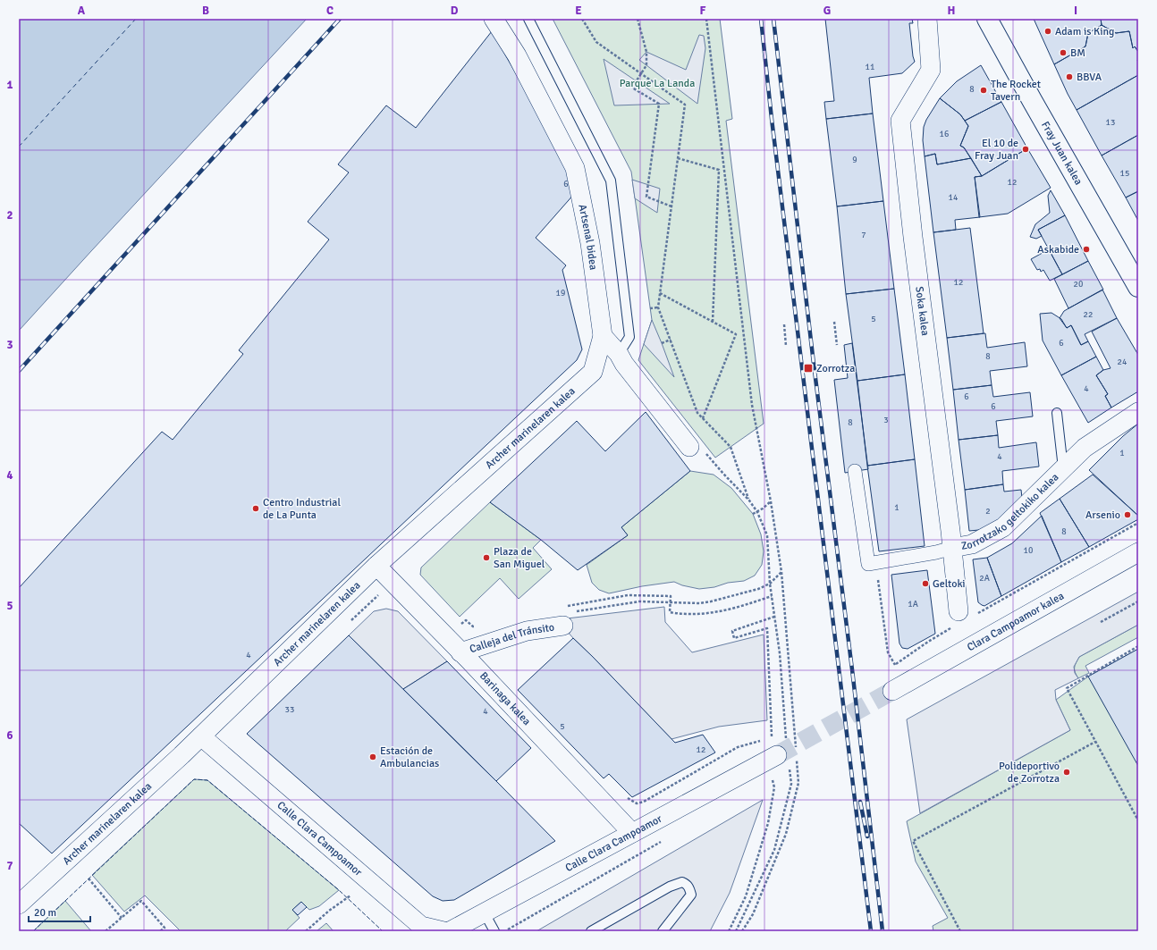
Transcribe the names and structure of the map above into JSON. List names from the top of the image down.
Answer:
{
  "streets": {
    "main road": ["Fray Juan kalea"],
    "street": [
      "Artsenal bidea",
      "Soka kalea",
      "Archer marinelaren kalea",
      "Zorrotzako geltokiko kalea",
      "Clara Campoamor kalea",
      "Calleja del Tránsito",
      "Barinaga kalea",
      "Calle Clara Campoamor"
    ]
  },
  "crossings": [
    ["Artsenal bidea", "Archer marinelaren kalea"],
    ["Soka kalea", "Zorrotzako geltokiko kalea"],
    ["Archer marinelaren kalea", "Barinaga kalea"],
    ["Archer marinelaren kalea", "Calle Clara Campoamor"],
    ["Calleja del Tránsito", "Barinaga kalea"],
    ["Barinaga kalea", "Calle Clara Campoamor"]
  ],
  "parks": ["Parque La Landa"],
  "places": {
    "other": [
      "Adam is King",
      "BM",
      "BBVA",
      "The Rocket Tavern",
      "El 10 de Fray Juan",
      "Askabide",
      "Centro Industrial de La Punta",
      "Arsenio",
      "Plaza de San Miguel",
      "Geltoki",
      "Estación de Ambulancias",
      "Polideportivo de Zorrotza"
    ],
    "transit": ["Zorrotza"]
  },
  "house_numbers": [
    "11",
    "8",
    "13",
    "16",
    "9",
    "15",
    "12",
    "6",
    "14",
    "7",
    "12",
    "20",
    "19",
    "22",
    "5",
    "6",
    "8",
    "24",
    "4",
    "6",
    "6",
    "3",
    "8",
    "1",
    "4",
    "1",
    "2",
    "8",
    "10",
    "2A",
    "1A",
    "4",
    "33",
    "4",
    "5",
    "12"
  ],
  "scale_bar": "20 m",
  "grid": {
    "columns": [
      "A",
      "B",
      "C",
      "D",
      "E",
      "F",
      "G",
      "H",
      "I"
    ],
    "rows": [
      "1",
      "2",
      "3",
      "4",
      "5",
      "6",
      "7"
    ]
  }
}
